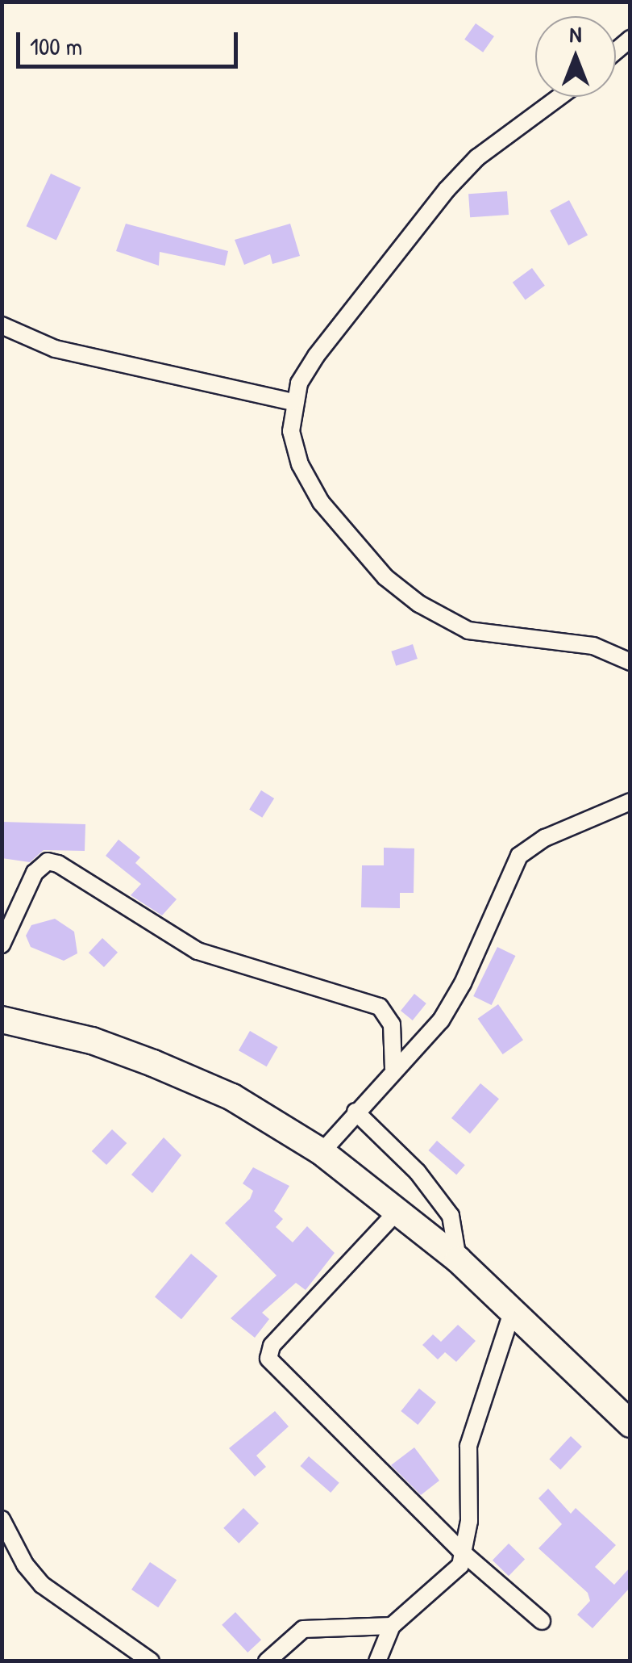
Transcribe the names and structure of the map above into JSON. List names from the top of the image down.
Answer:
{
  "scale_bar": "100 m",
  "north": "top"
}
